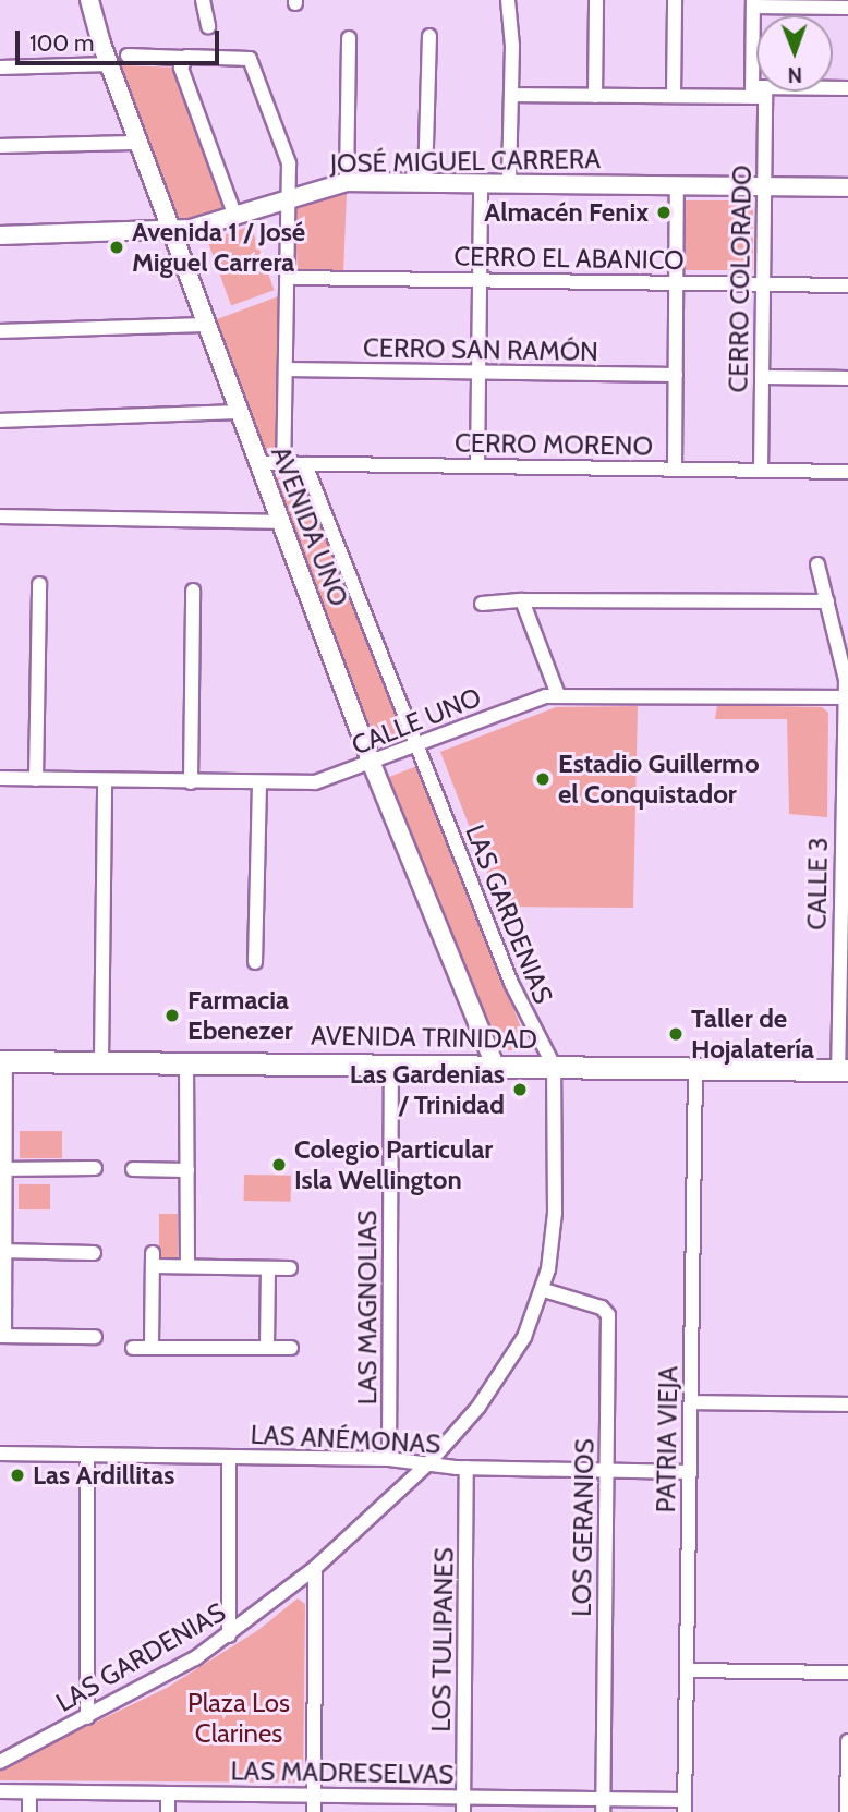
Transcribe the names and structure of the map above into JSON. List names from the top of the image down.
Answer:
{
  "streets": {
    "main road": ["AVENIDA TRINIDAD"],
    "street": [
      "JOSÉ MIGUEL CARRERA",
      "CERRO EL ABANICO",
      "CERRO COLORADO",
      "CERRO SAN RAMÓN",
      "CERRO MORENO",
      "AVENIDA UNO",
      "CALLE UNO",
      "CALLE 3",
      "LAS GARDENIAS",
      "LAS MAGNOLIAS",
      "LAS ANÉMONAS",
      "PATRIA VIEJA",
      "LOS GERANIOS",
      "LOS TULIPANES",
      "LAS MADRESELVAS"
    ]
  },
  "crossings": [
    ["JOSÉ MIGUEL CARRERA", "CERRO COLORADO"],
    ["JOSÉ MIGUEL CARRERA", "AVENIDA UNO"],
    ["CERRO EL ABANICO", "CERRO COLORADO"],
    ["CERRO COLORADO", "CERRO MORENO"],
    ["CERRO MORENO", "AVENIDA UNO"],
    ["CERRO MORENO", "LAS GARDENIAS"],
    ["AVENIDA UNO", "CALLE UNO"],
    ["AVENIDA UNO", "AVENIDA TRINIDAD"],
    ["CALLE UNO", "CALLE 3"],
    ["CALLE UNO", "LAS GARDENIAS"],
    ["CALLE 3", "AVENIDA TRINIDAD"],
    ["LAS GARDENIAS", "AVENIDA TRINIDAD"],
    ["LAS GARDENIAS", "LAS ANÉMONAS"],
    ["LAS GARDENIAS", "LOS GERANIOS"],
    ["AVENIDA TRINIDAD", "LAS MAGNOLIAS"],
    ["AVENIDA TRINIDAD", "PATRIA VIEJA"],
    ["LAS MAGNOLIAS", "LAS ANÉMONAS"],
    ["LAS ANÉMONAS", "PATRIA VIEJA"],
    ["LAS ANÉMONAS", "LOS GERANIOS"],
    ["LAS ANÉMONAS", "LOS TULIPANES"],
    ["PATRIA VIEJA", "LAS MADRESELVAS"],
    ["LOS GERANIOS", "LAS MADRESELVAS"],
    ["LOS TULIPANES", "LAS MADRESELVAS"]
  ],
  "parks": ["Plaza Los Clarines"],
  "places": [
    "Almacén Fenix",
    "Avenida 1 / José Miguel Carrera",
    "Estadio Guillermo el Conquistador",
    "Farmacia Ebenezer",
    "Taller de Hojalatería",
    "Las Gardenias / Trinidad",
    "Colegio Particular Isla Wellington",
    "Las Ardillitas"
  ],
  "scale_bar": "100 m",
  "north": "bottom"
}
